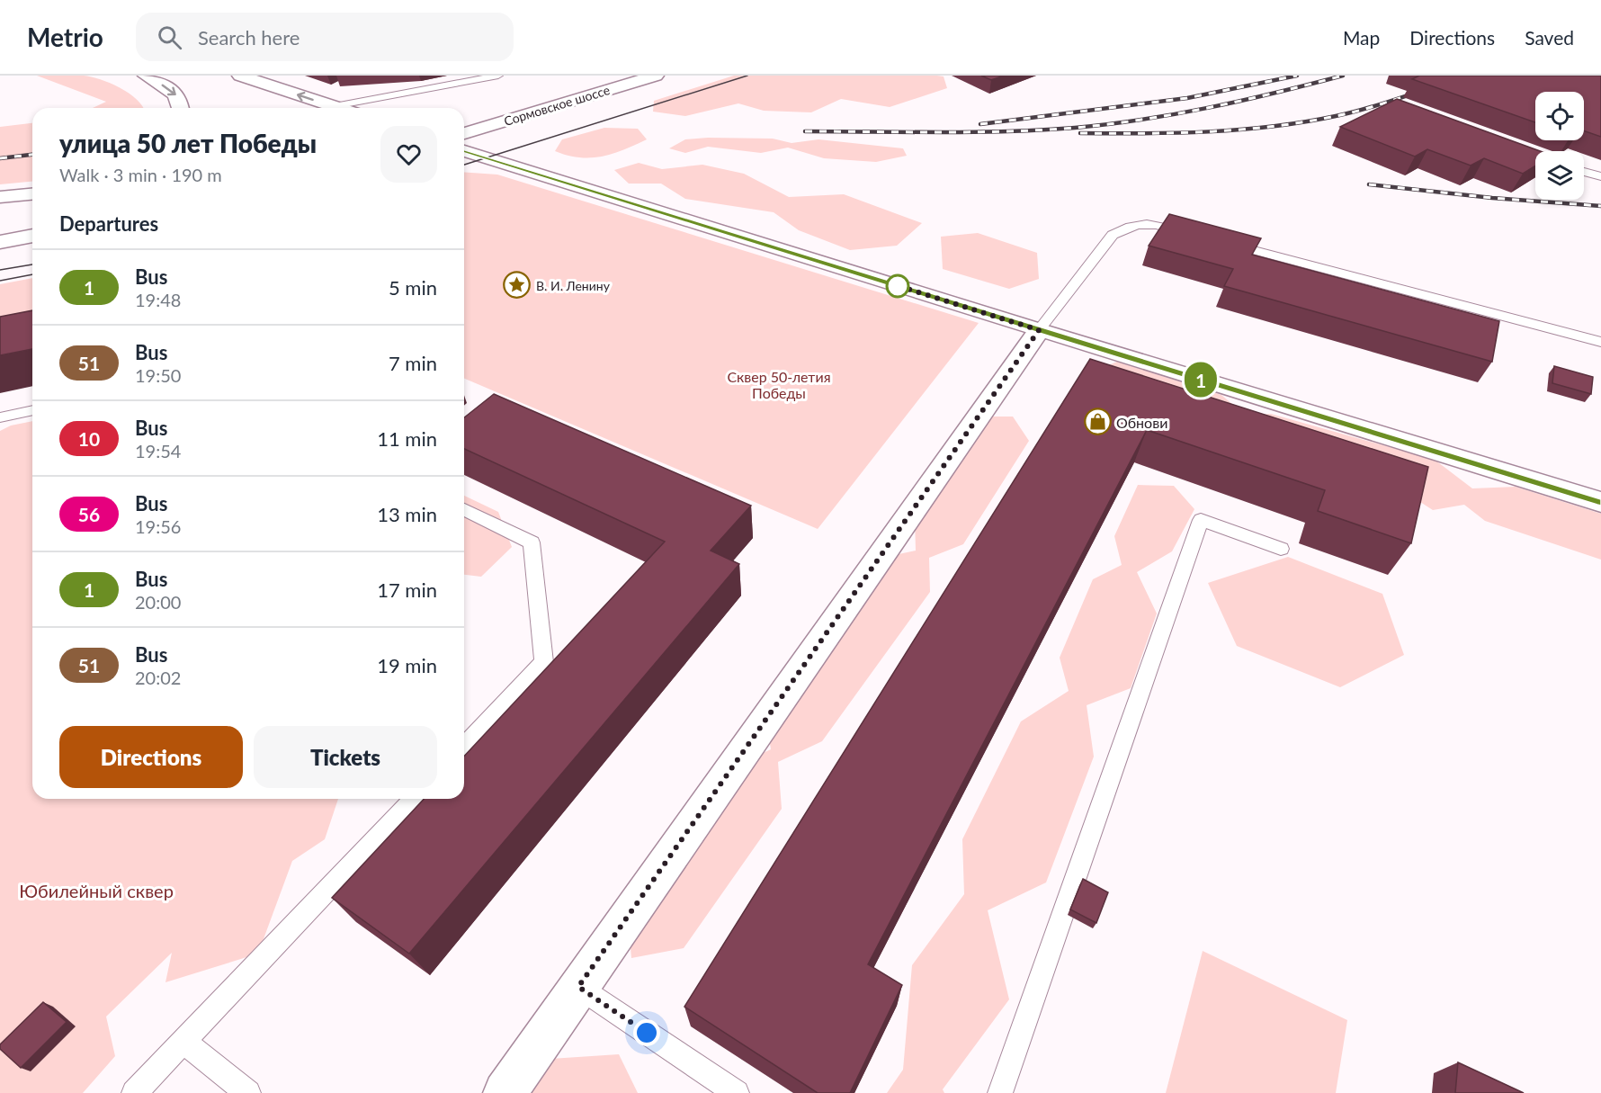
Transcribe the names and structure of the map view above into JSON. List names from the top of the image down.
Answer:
{
  "streets": {
    "street": ["Сормовское шоссе"]
  },
  "parks": ["Сквер 50-летия Победы", "Юбилейный сквер"],
  "places": {
    "place": ["В. И. Ленину"],
    "shop": ["Обнови"]
  },
  "lines": ["bus line 1"],
  "page": {
    "header": "Metrio",
    "search": "Search here",
    "nav": ["Map", "Directions", "Saved"],
    "on_map": "1",
    "heading": [
      ["улица 50 лет Победы", "Walk · 3 min · 190 m"],
      "Departures"
    ],
    "list": [
      {
        "mark": "1",
        "name": "Bus",
        "note": "19:48",
        "value": "5 min"
      },
      {
        "mark": "51",
        "name": "Bus",
        "note": "19:50",
        "value": "7 min"
      },
      {
        "mark": "10",
        "name": "Bus",
        "note": "19:54",
        "value": "11 min"
      },
      {
        "mark": "56",
        "name": "Bus",
        "note": "19:56",
        "value": "13 min"
      },
      {
        "mark": "1",
        "name": "Bus",
        "note": "20:00",
        "value": "17 min"
      },
      {
        "mark": "51",
        "name": "Bus",
        "note": "20:02",
        "value": "19 min"
      }
    ],
    "buttons": ["Directions", "Tickets"]
  }
}
